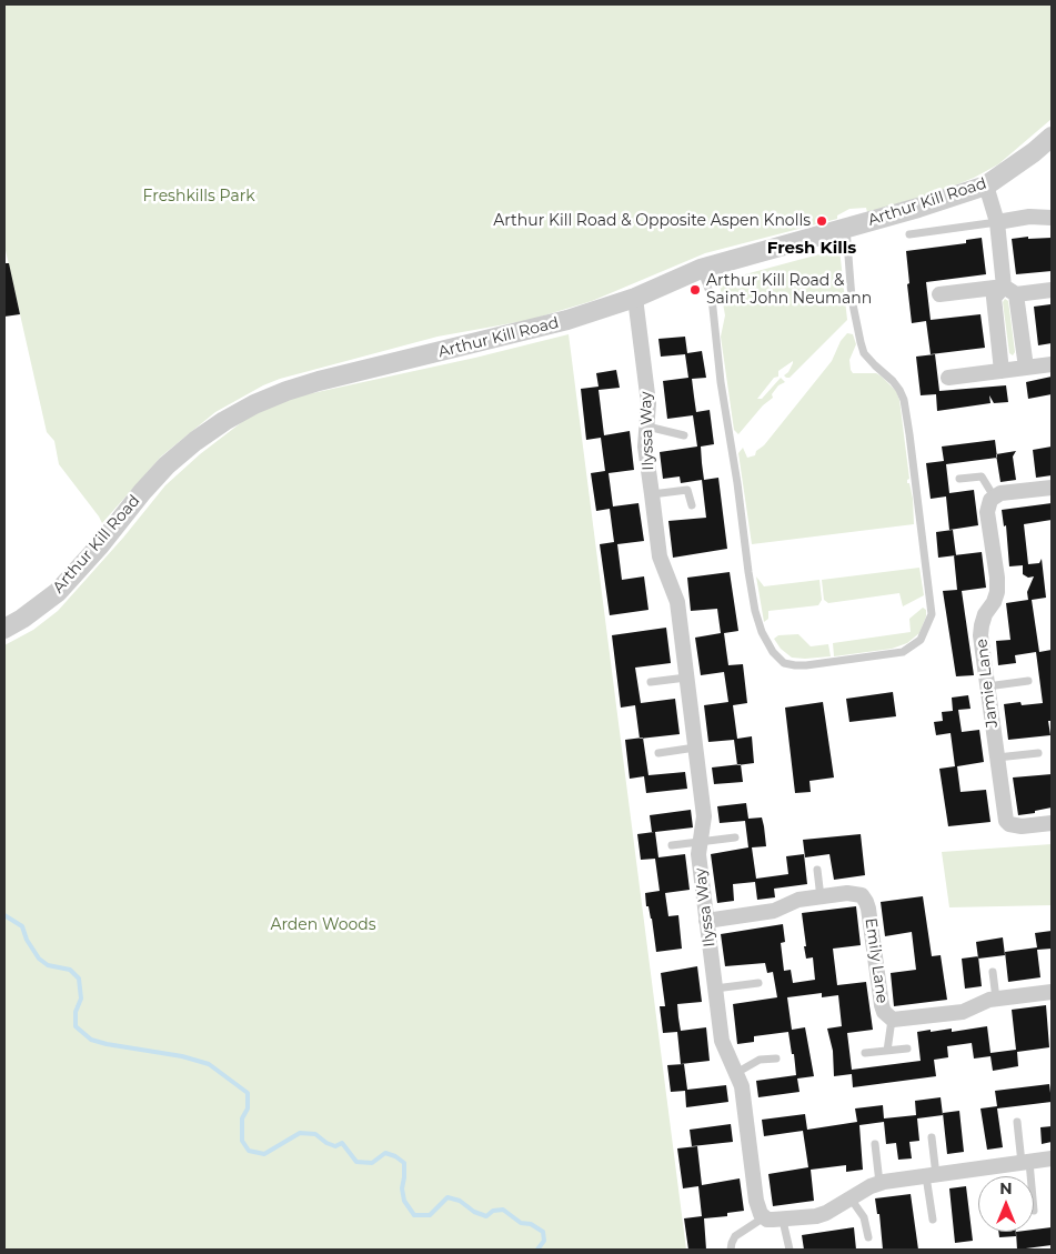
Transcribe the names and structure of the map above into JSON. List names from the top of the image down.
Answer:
{
  "streets": {
    "street": [
      "Arthur Kill Road",
      "Ilyssa Way",
      "Jamie Lane",
      "Emily Lane"
    ]
  },
  "crossings": [
    ["Arthur Kill Road", "Ilyssa Way"],
    ["Ilyssa Way", "Emily Lane"]
  ],
  "districts": ["Fresh Kills"],
  "parks": ["Freshkills Park", "Arden Woods"],
  "places": ["Arthur Kill Road & Opposite Aspen Knolls", "Arthur Kill Road & Saint John Neumann"],
  "north": "top"
}
